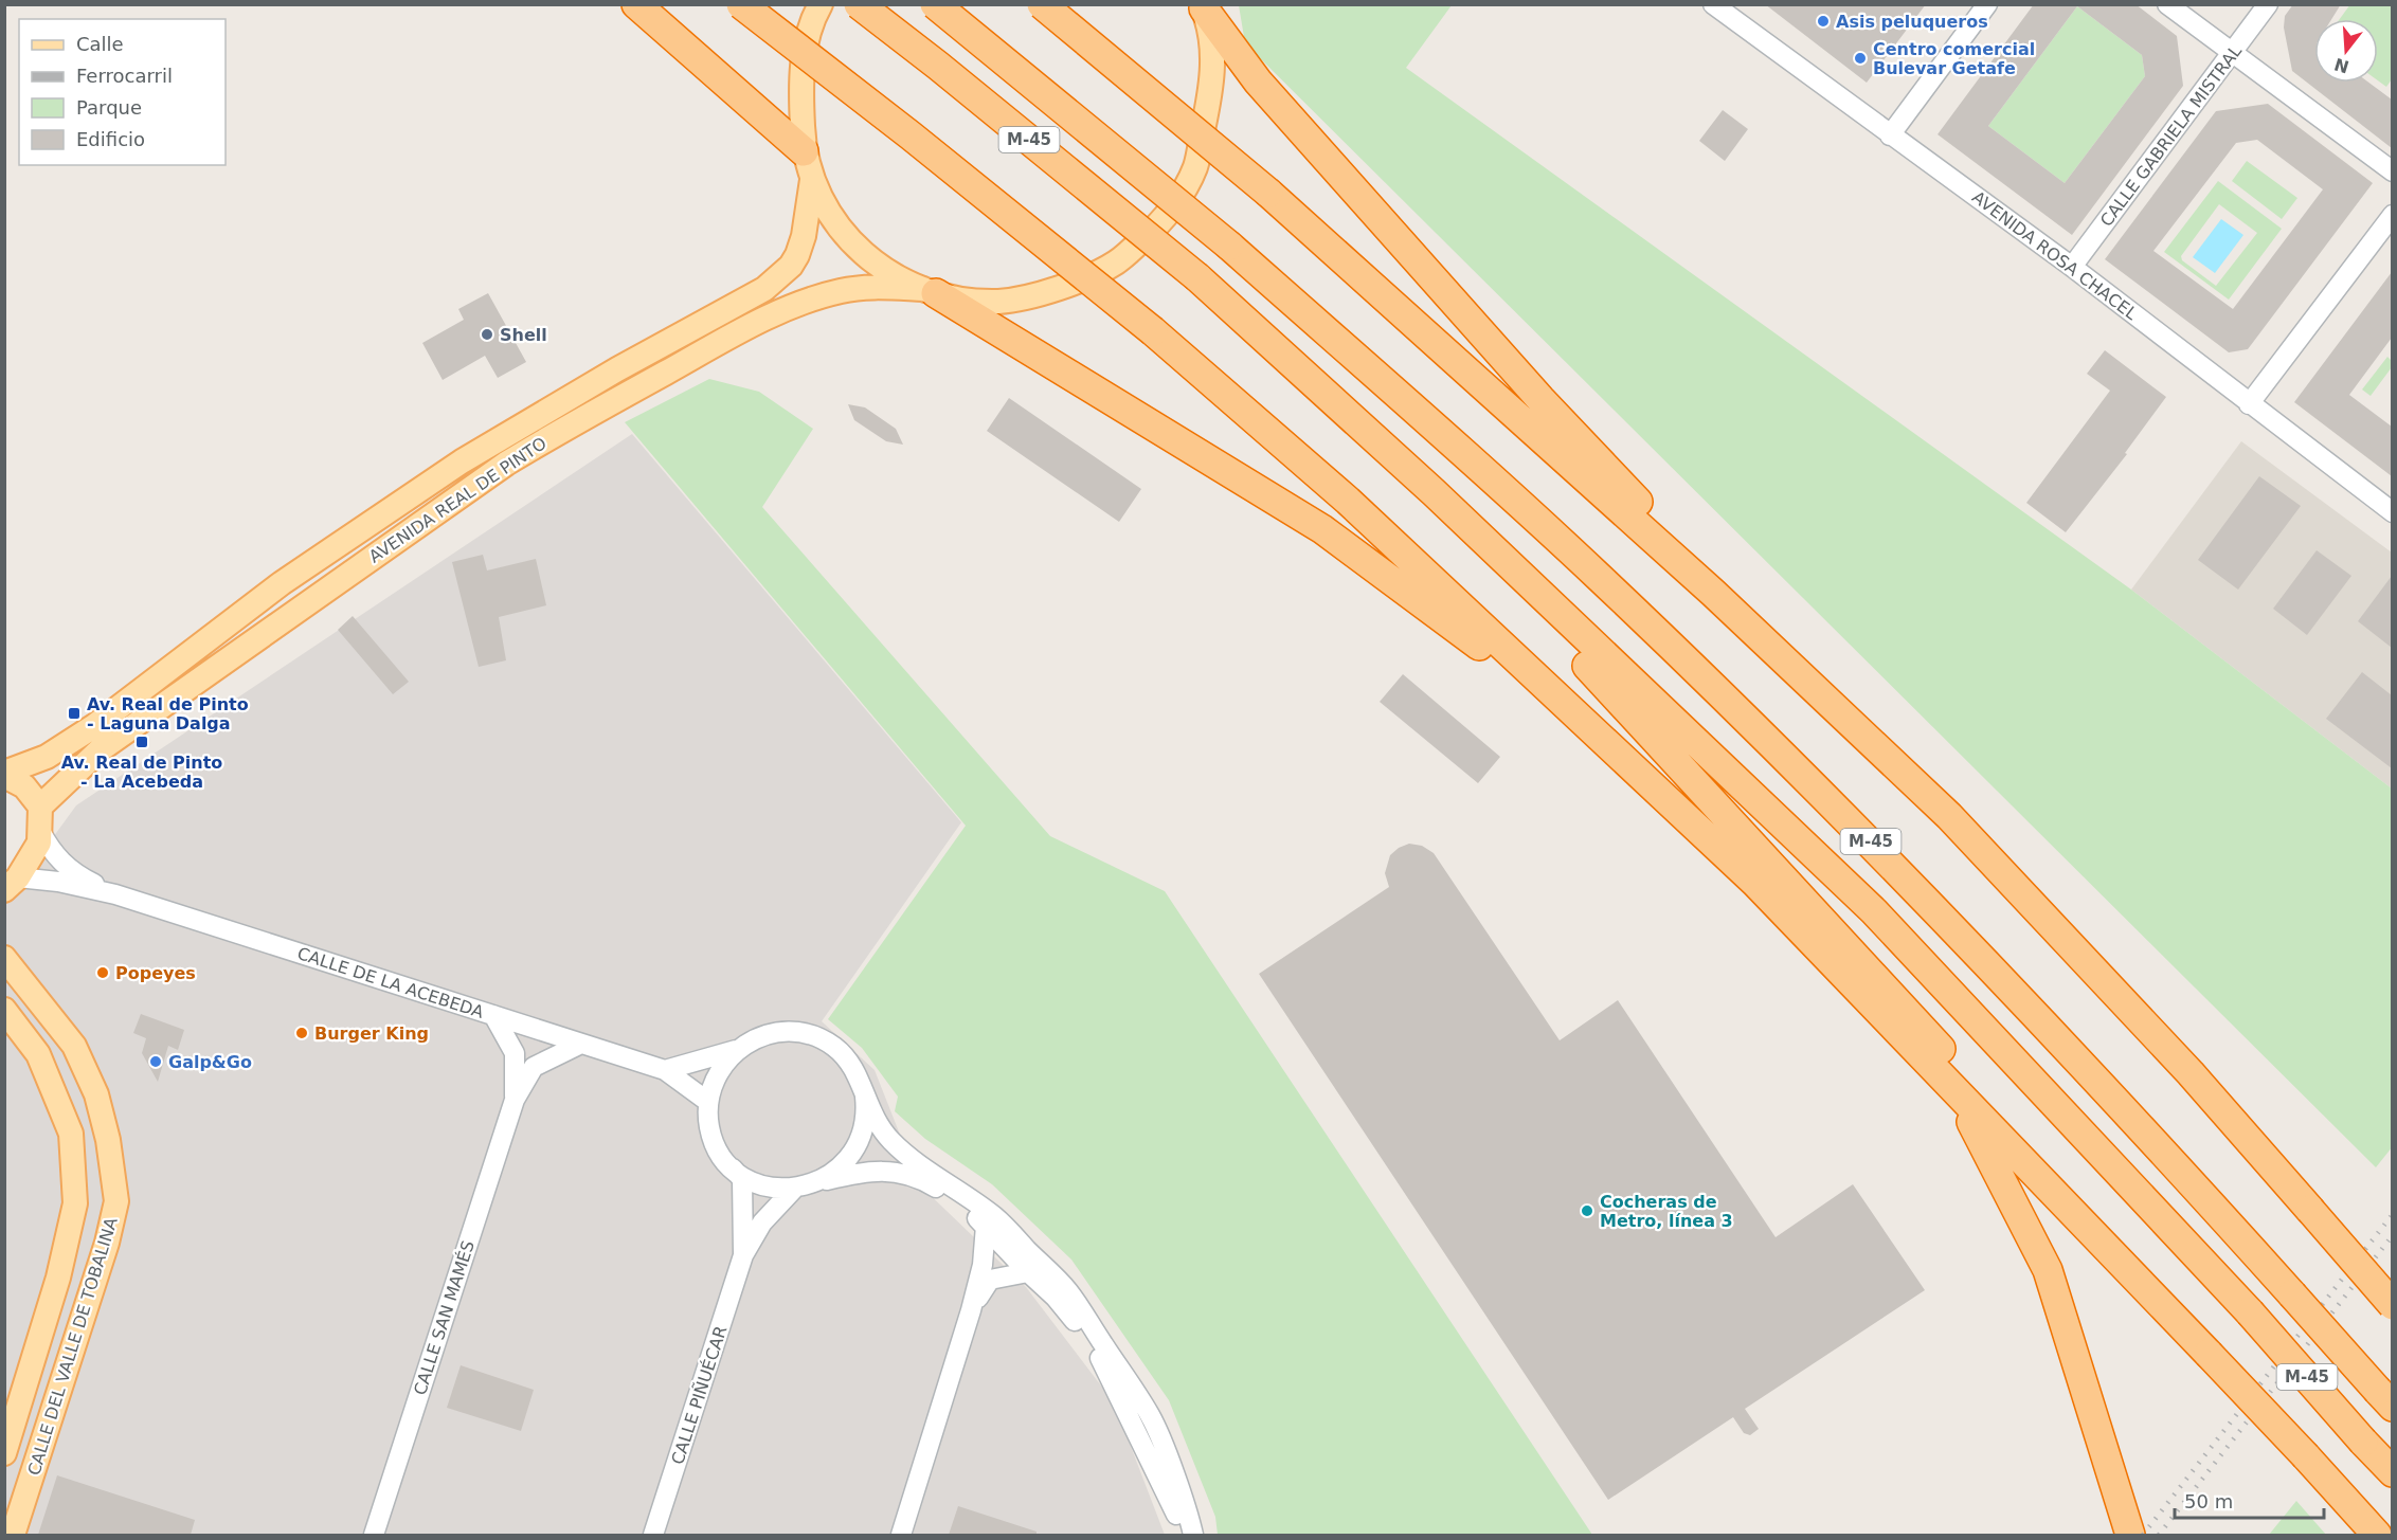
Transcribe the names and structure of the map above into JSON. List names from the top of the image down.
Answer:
{
  "streets": {
    "highway": ["M-45"],
    "main road": ["AVENIDA REAL DE PINTO", "CALLE DEL VALLE DE TOBALINA"],
    "street": [
      "CALLE GABRIELA MISTRAL",
      "AVENIDA ROSA CHACEL",
      "CALLE DE LA ACEBEDA",
      "CALLE SAN MAMÉS",
      "CALLE PIÑUÉCAR"
    ]
  },
  "crossings": [
    ["CALLE GABRIELA MISTRAL", "AVENIDA ROSA CHACEL"],
    ["AVENIDA REAL DE PINTO", "CALLE DE LA ACEBEDA"],
    ["CALLE DE LA ACEBEDA", "CALLE SAN MAMÉS"],
    ["CALLE DE LA ACEBEDA", "CALLE PIÑUÉCAR"]
  ],
  "places": {
    "other": [
      "Asis peluqueros",
      "Centro comercial Bulevar Getafe",
      "Shell",
      "Popeyes",
      "Burger King",
      "Galp&Go",
      "Cocheras de Metro, línea 3"
    ],
    "transit": ["Av. Real de Pinto - Laguna Dalga", "Av. Real de Pinto - La Acebeda"]
  },
  "legend": [
    "Calle",
    "Ferrocarril",
    "Parque",
    "Edificio"
  ],
  "scale_bar": "50 m",
  "north": "bottom"
}
